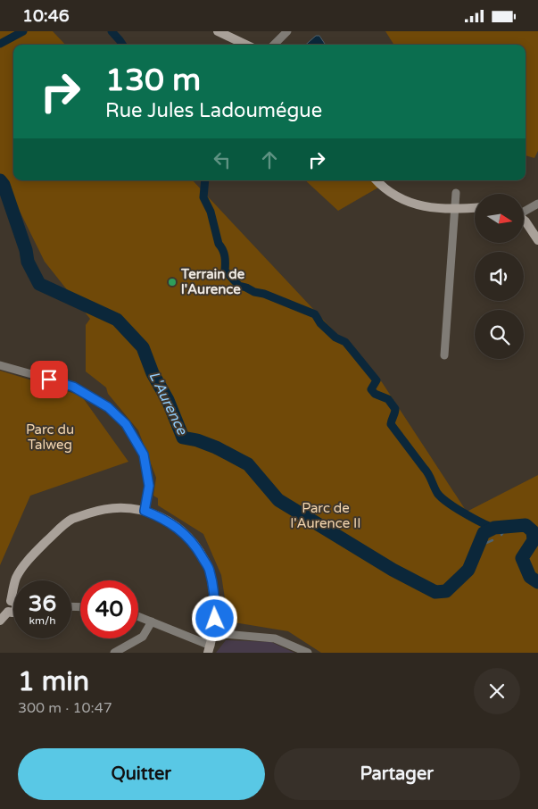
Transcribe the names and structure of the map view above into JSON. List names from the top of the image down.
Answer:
{
  "water": ["L'Aurence"],
  "parks": ["Parc du Talweg", "Parc de l'Aurence II"],
  "places": ["Terrain de l'Aurence"],
  "north": "right",
  "page": {
    "status": "10:46",
    "turn": ["130 m", "Rue Jules Ladoumégue"],
    "speed": "36 km/h",
    "limit": "40",
    "heading": ["1 min", "300 m · 10:47"],
    "buttons": ["Quitter", "Partager"]
  }
}
